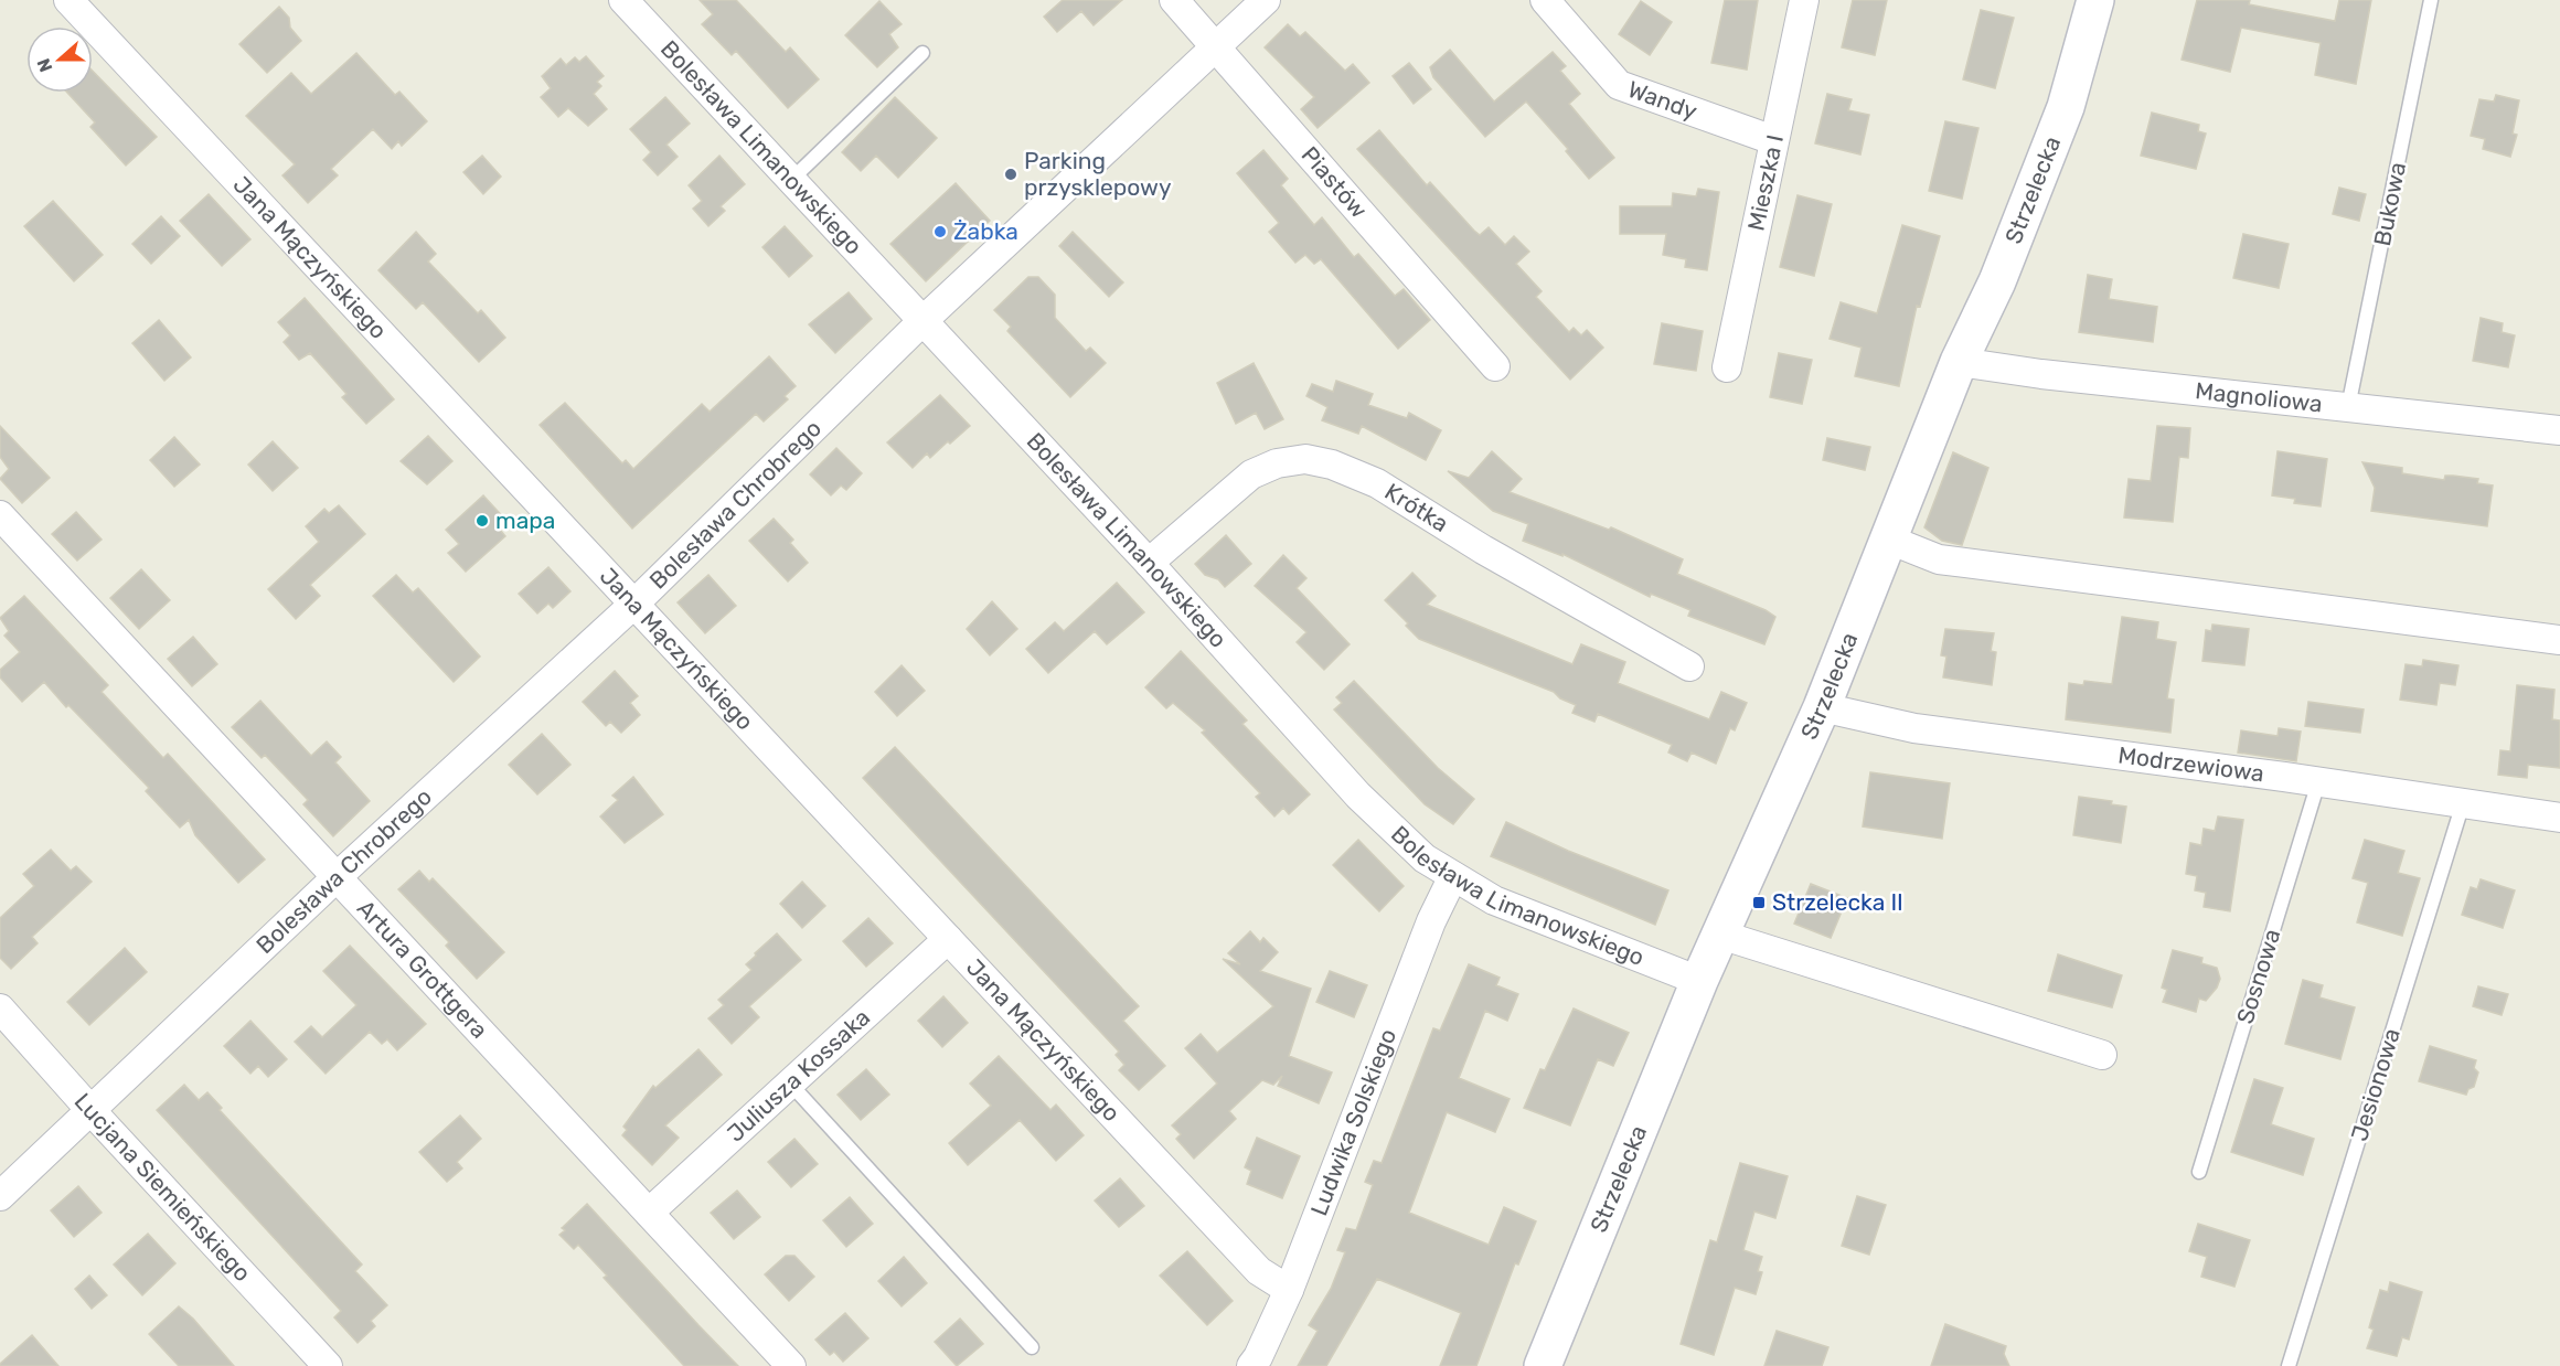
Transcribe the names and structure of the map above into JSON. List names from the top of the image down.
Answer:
{
  "streets": {
    "street": [
      "Wandy",
      "Bolesława Limanowskiego",
      "Piastów",
      "Mieszka I",
      "Strzelecka",
      "Jana Mączyńskiego",
      "Magnoliowa",
      "Bolesława Chrobrego",
      "Krótka",
      "Modrzewiowa",
      "Artura Grottgera",
      "Juliusza Kossaka",
      "Ludwika Solskiego",
      "Lucjana Siemieńskiego"
    ],
    "lane": ["Bukowa", "Sosnowa", "Jesionowa"]
  },
  "crossings": [
    ["Wandy", "Mieszka I"],
    ["Bolesława Limanowskiego", "Strzelecka"],
    ["Bolesława Limanowskiego", "Bolesława Chrobrego"],
    ["Bolesława Limanowskiego", "Krótka"],
    ["Bolesława Limanowskiego", "Ludwika Solskiego"],
    ["Piastów", "Bolesława Chrobrego"],
    ["Strzelecka", "Magnoliowa"],
    ["Strzelecka", "Modrzewiowa"],
    ["Bukowa", "Magnoliowa"],
    ["Jana Mączyńskiego", "Bolesława Chrobrego"],
    ["Jana Mączyńskiego", "Juliusza Kossaka"],
    ["Jana Mączyńskiego", "Ludwika Solskiego"],
    ["Bolesława Chrobrego", "Artura Grottgera"],
    ["Bolesława Chrobrego", "Lucjana Siemieńskiego"],
    ["Modrzewiowa", "Sosnowa"],
    ["Modrzewiowa", "Jesionowa"],
    ["Artura Grottgera", "Juliusza Kossaka"]
  ],
  "places": {
    "other": ["Parking przysklepowy", "Żabka", "mapa"],
    "transit": ["Strzelecka II"]
  },
  "north": "left"
}
